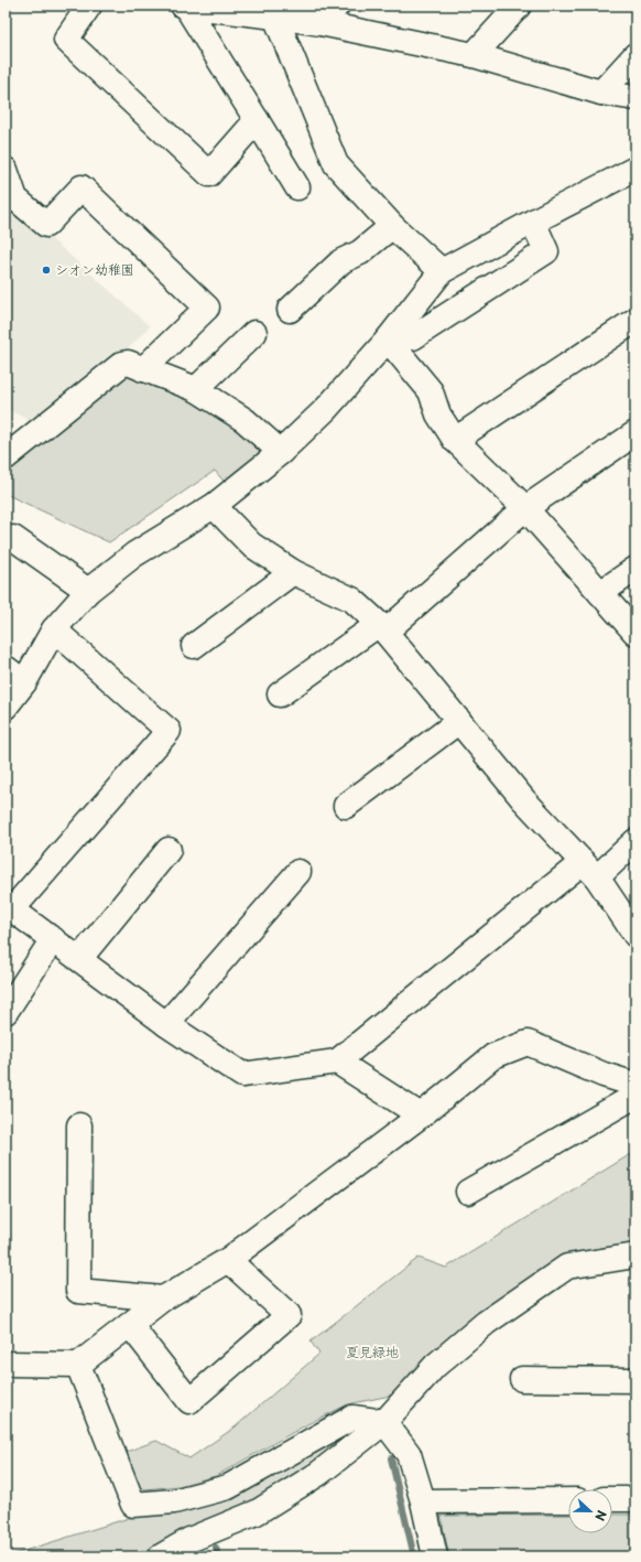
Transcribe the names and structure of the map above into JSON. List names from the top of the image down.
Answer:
{
  "parks": ["夏見緑地"],
  "places": ["シオン幼稚園"],
  "north": "right"
}
